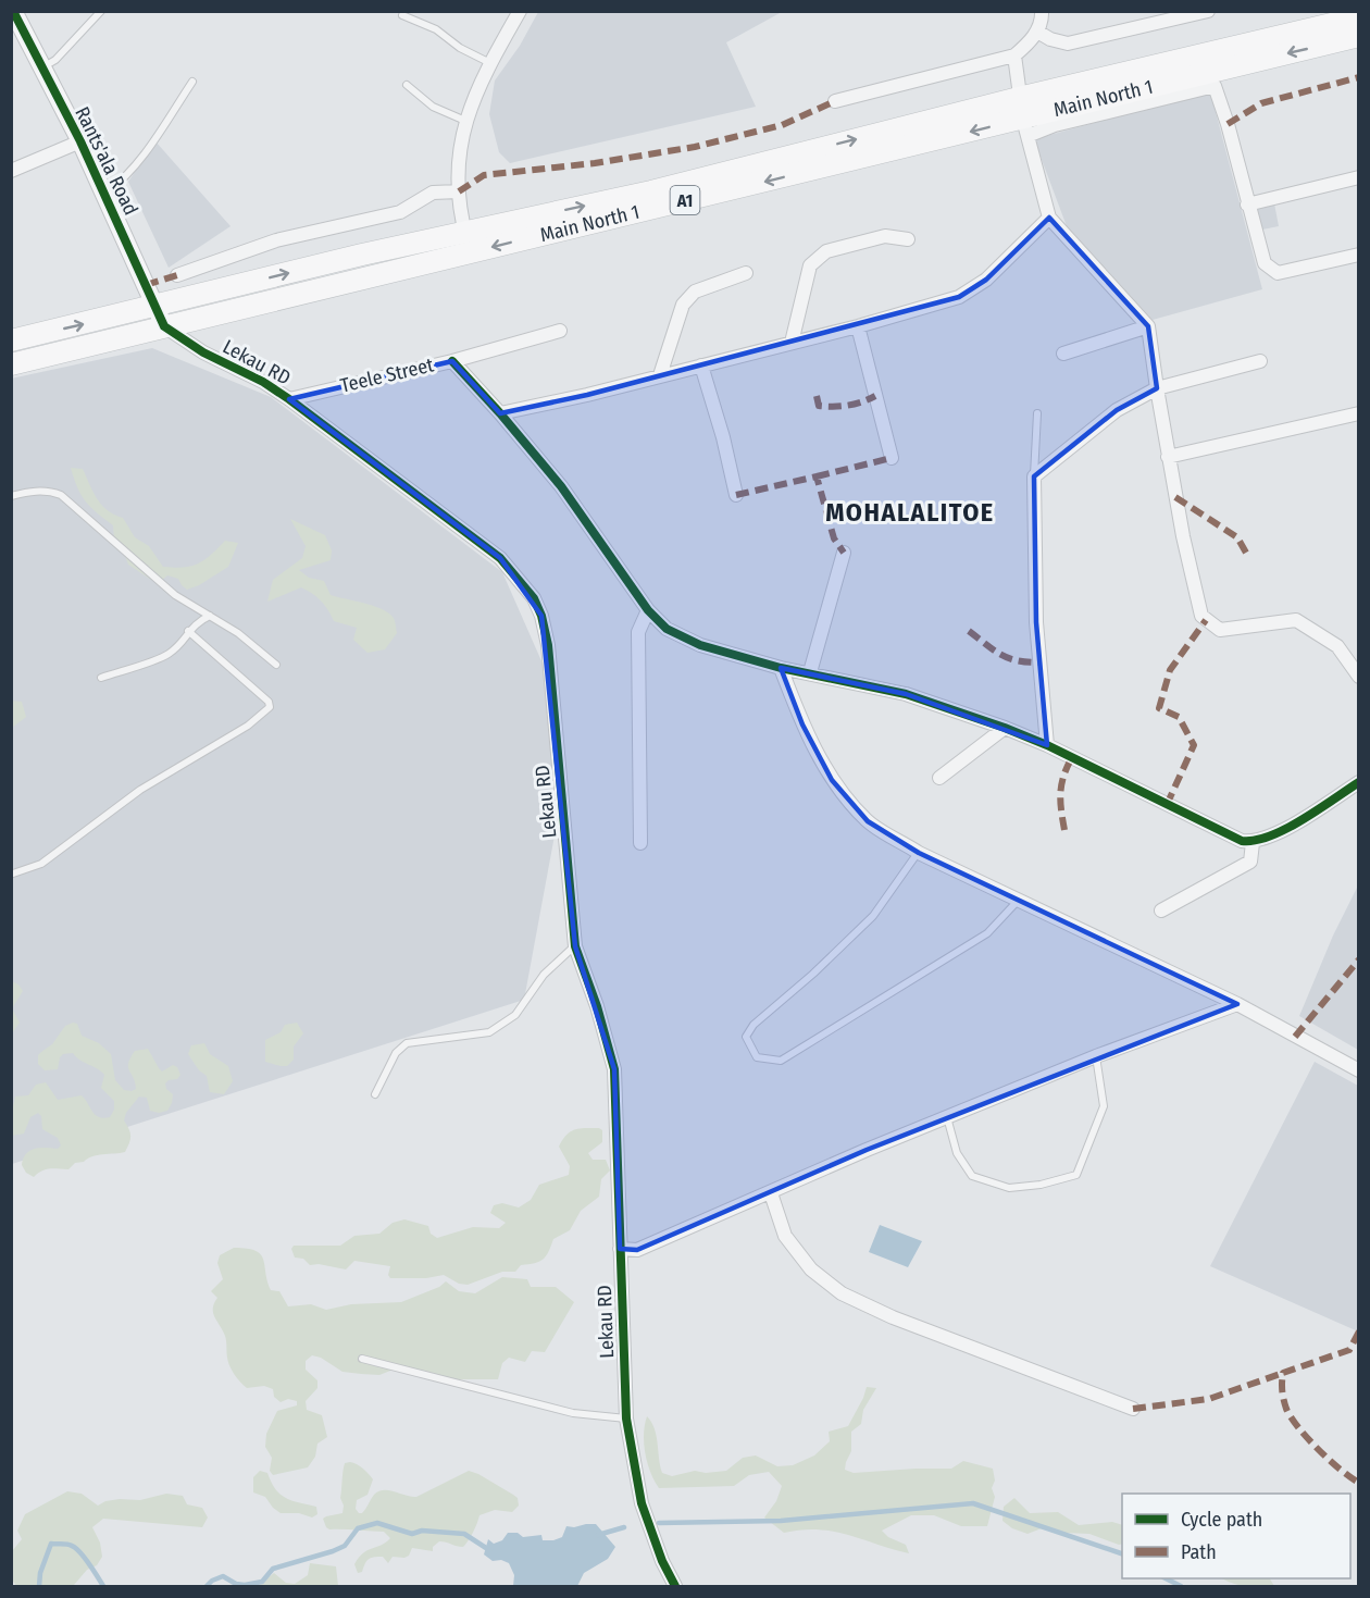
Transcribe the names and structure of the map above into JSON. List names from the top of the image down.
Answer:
{
  "streets": {
    "main road": ["Main North 1", "A1"],
    "street": ["Rants'ala Road", "Lekau RD", "Teele Street"]
  },
  "crossings": [
    ["Main North 1", "Rants'ala Road"],
    ["Main North 1", "Lekau RD"],
    ["Rants'ala Road", "Lekau RD"],
    ["Lekau RD", "Teele Street"]
  ],
  "districts": ["MOHALALITOE"],
  "legend": ["Cycle path", "Path"]
}
